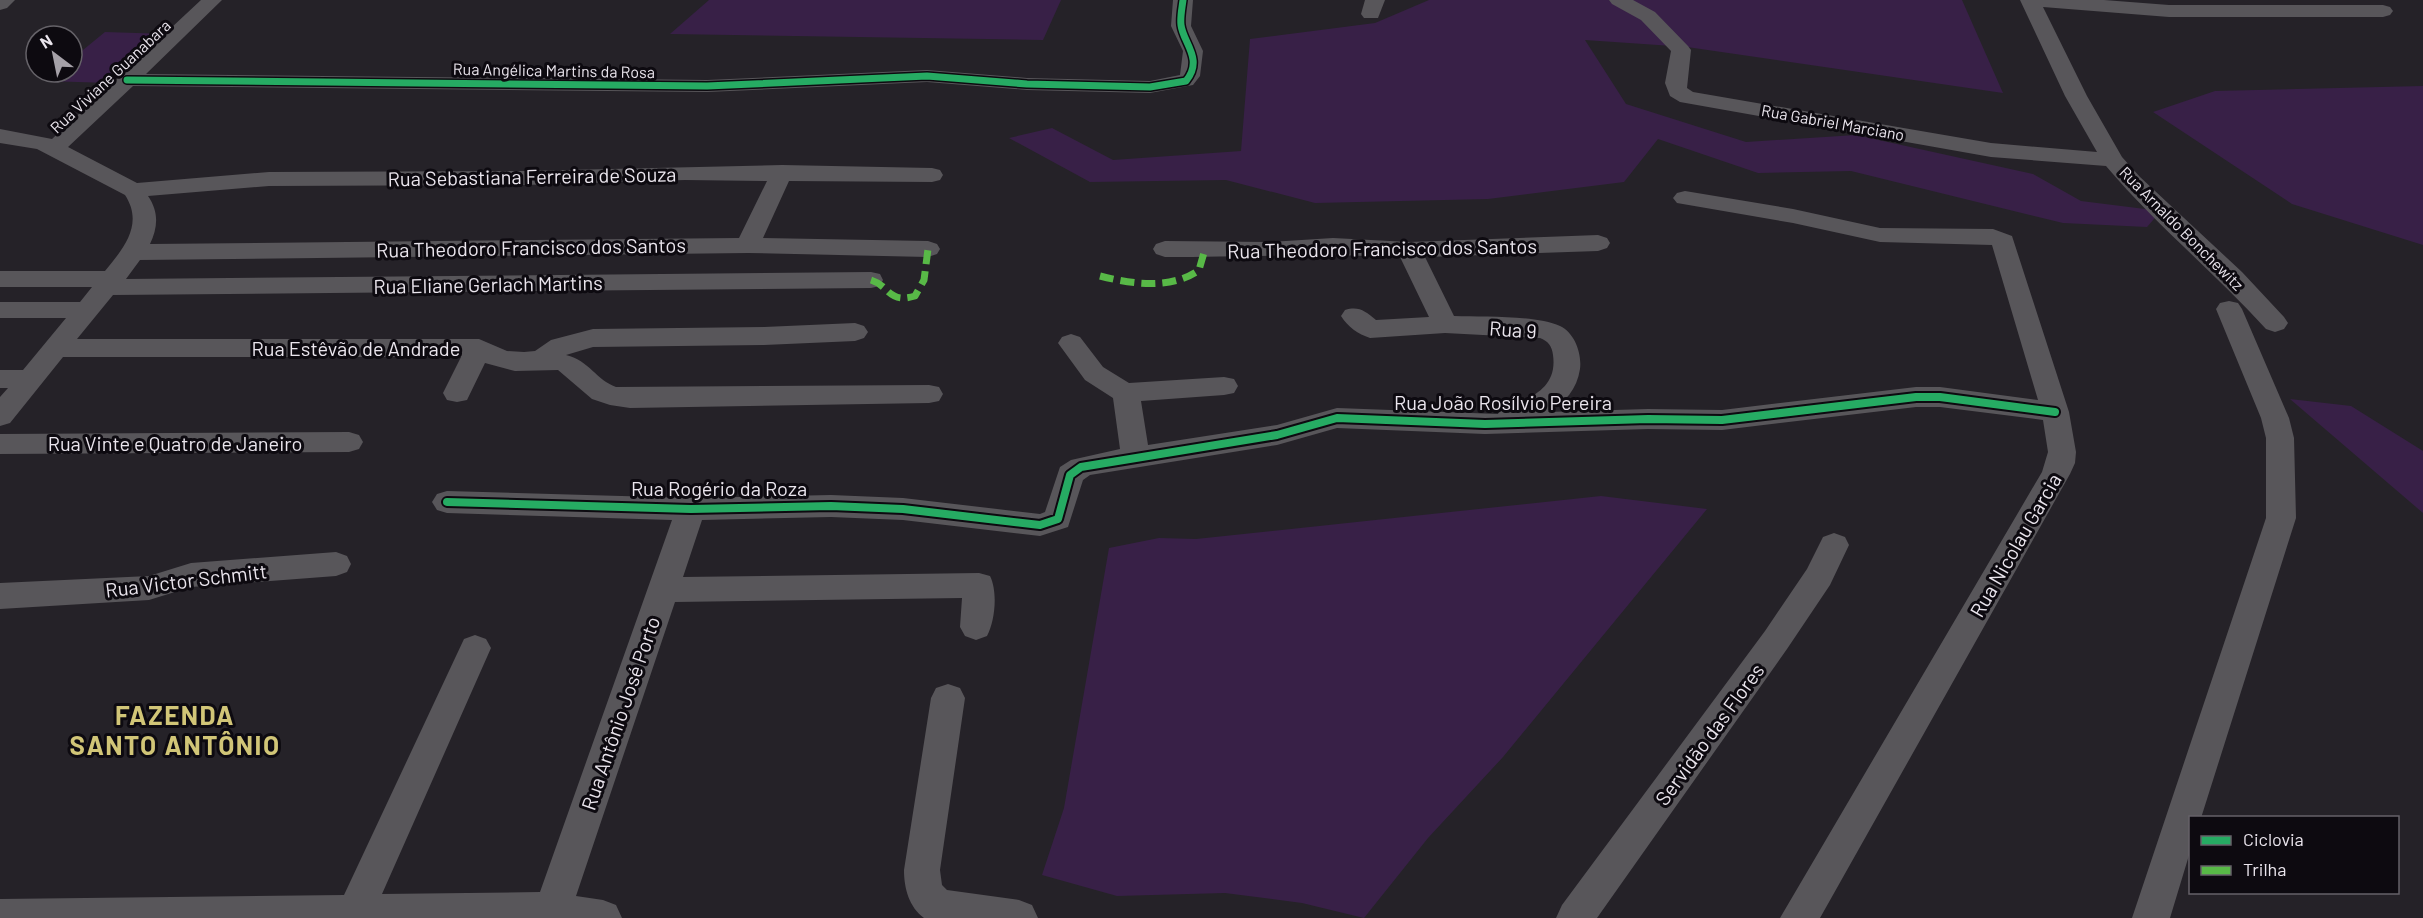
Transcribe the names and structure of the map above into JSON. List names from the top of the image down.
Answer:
{
  "streets": {
    "street": [
      "Rua Angélica Martins da Rosa",
      "Rua Viviane Guanabara",
      "Rua Gabriel Marciano",
      "Rua Sebastiana Ferreira de Souza",
      "Rua Arnaldo Bonchewitz",
      "Rua Theodoro Francisco dos Santos",
      "Rua Eliane Gerlach Martins",
      "Rua 9",
      "Rua Estêvão de Andrade",
      "Rua João Rosílvio Pereira",
      "Rua Vinte e Quatro de Janeiro",
      "Rua Rogério da Roza",
      "Rua Nicolau Garcia",
      "Rua Victor Schmitt",
      "Rua Antônio José Porto",
      "Servidão das Flores"
    ]
  },
  "crossings": [
    ["Rua Angélica Martins da Rosa", "Rua Viviane Guanabara"],
    ["Rua Gabriel Marciano", "Rua Arnaldo Bonchewitz"],
    ["Rua 9", "Rua João Rosílvio Pereira"],
    ["Rua João Rosílvio Pereira", "Rua Rogério da Roza"],
    ["Rua João Rosílvio Pereira", "Rua Nicolau Garcia"],
    ["Rua Rogério da Roza", "Rua Antônio José Porto"]
  ],
  "districts": ["FAZENDA SANTO ANTÔNIO"],
  "legend": ["Ciclovia", "Trilha"],
  "north": "top left"
}
